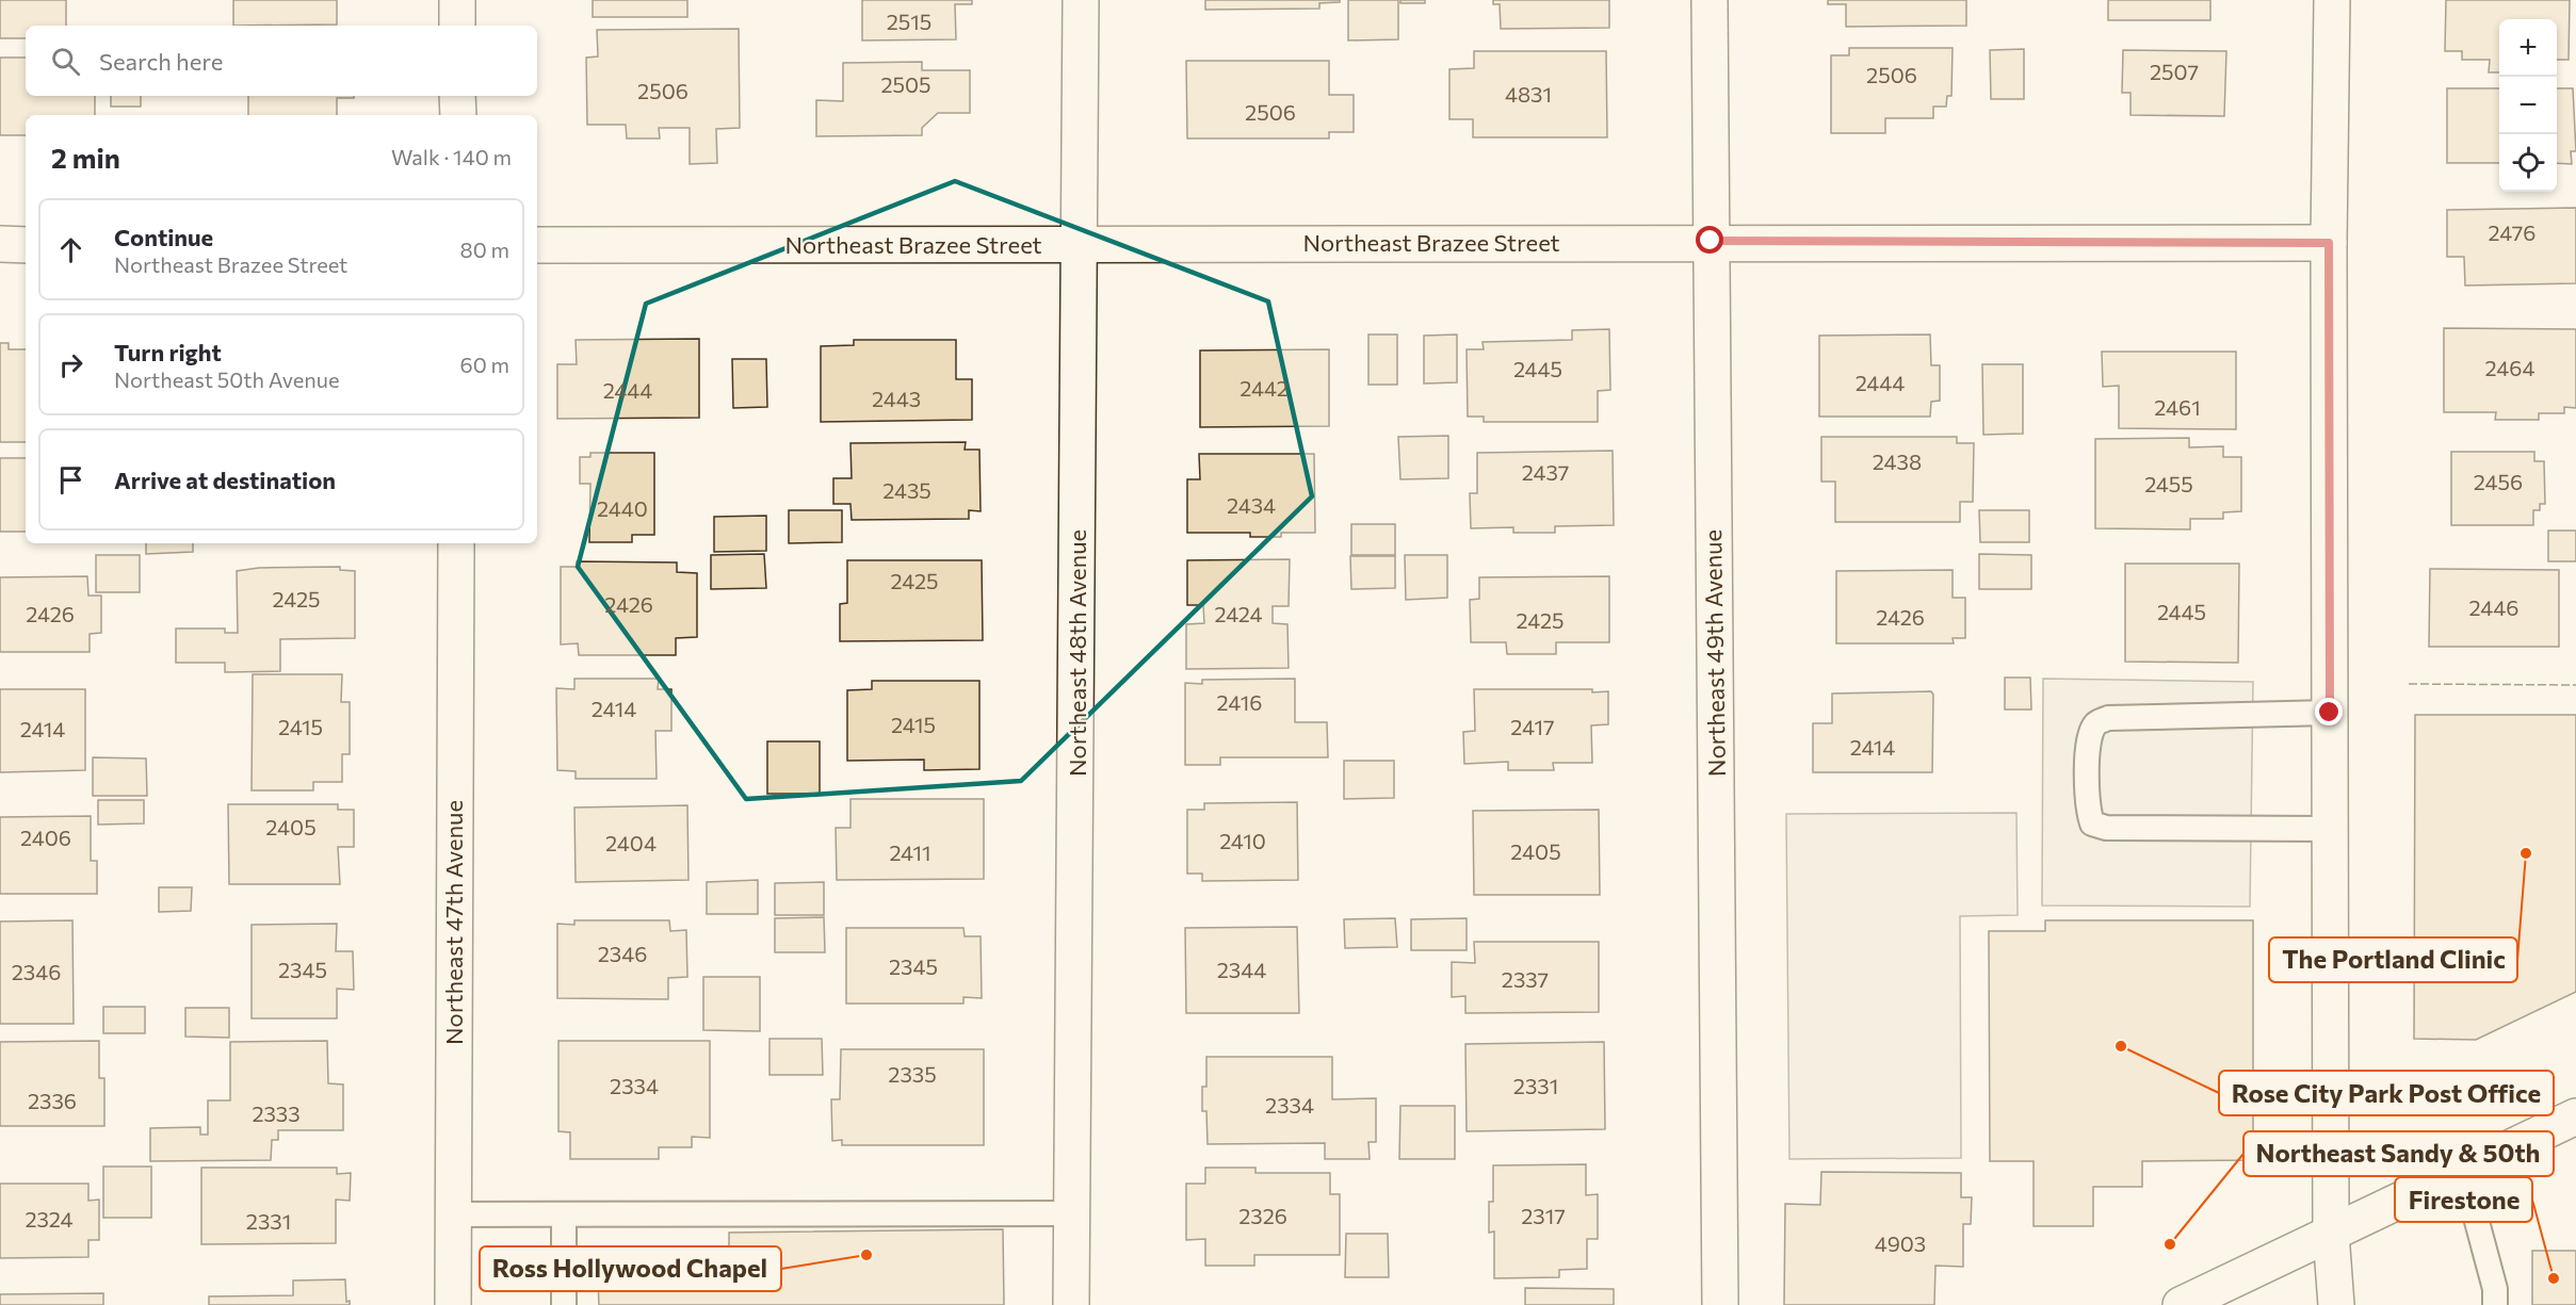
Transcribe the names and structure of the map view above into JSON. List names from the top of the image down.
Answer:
{
  "streets": {
    "street": [
      "Northeast Brazee Street",
      "Northeast 48th Avenue",
      "Northeast 49th Avenue",
      "Northeast 47th Avenue"
    ]
  },
  "crossings": [
    ["Northeast Brazee Street", "Northeast 48th Avenue"],
    ["Northeast Brazee Street", "Northeast 49th Avenue"]
  ],
  "places": [
    "The Portland Clinic",
    "Rose City Park Post Office",
    "Northeast Sandy & 50th",
    "Ross Hollywood Chapel",
    "Firestone"
  ],
  "house_numbers": [
    "2515",
    "2507",
    "2506",
    "2505",
    "2506",
    "4831",
    "2506",
    "2476",
    "2464",
    "2445",
    "2444",
    "2442",
    "2444",
    "2443",
    "2461",
    "2438",
    "2437",
    "2456",
    "2455",
    "2435",
    "2434",
    "2440",
    "2425",
    "2425",
    "2426",
    "2446",
    "2445",
    "2426",
    "2424",
    "2426",
    "2425",
    "2416",
    "2414",
    "2415",
    "2415",
    "2417",
    "2414",
    "2414",
    "2405",
    "2406",
    "2410",
    "2404",
    "2405",
    "2411",
    "2346",
    "2345",
    "2345",
    "2344",
    "2346",
    "2337",
    "2335",
    "2334",
    "2331",
    "2336",
    "2334",
    "2333",
    "2326",
    "2317",
    "2324",
    "2331",
    "4903"
  ],
  "page": {
    "map_buttons": ["+", "−"],
    "search": "Search here",
    "heading": ["2 min", "Walk · 140 m"],
    "list": [
      ["Continue", "Northeast Brazee Street", "80 m"],
      ["Turn right", "Northeast 50th Avenue", "60 m"],
      "Arrive at destination"
    ]
  }
}
